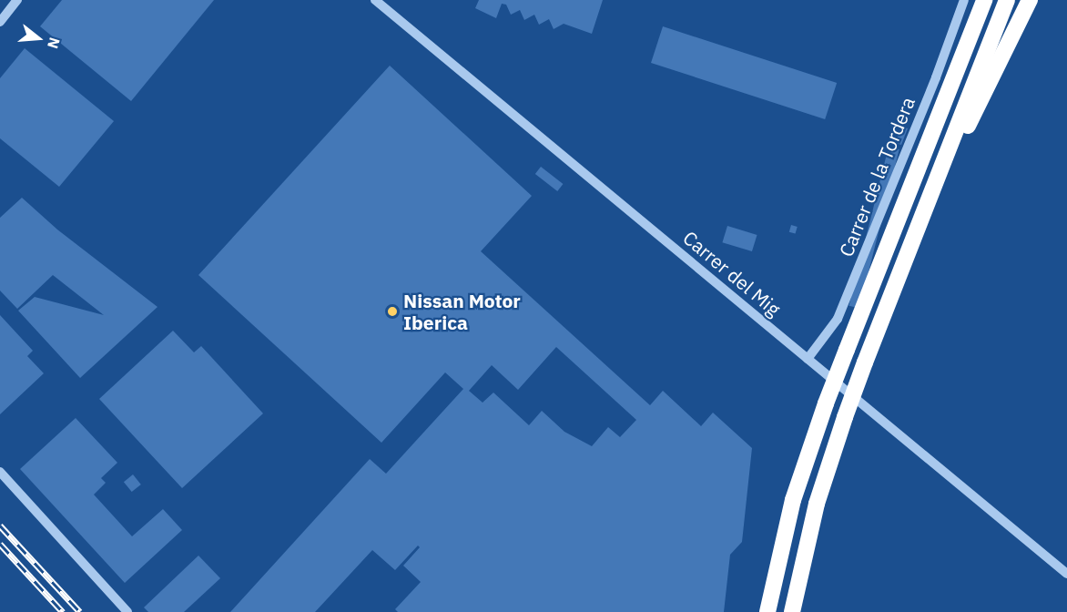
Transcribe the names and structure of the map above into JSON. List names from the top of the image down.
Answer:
{
  "streets": {
    "street": ["Carrer de la Tordera", "Carrer del Mig"]
  },
  "crossings": [
    ["Carrer de la Tordera", "Carrer del Mig"]
  ],
  "places": ["Nissan Motor Iberica"],
  "north": "right"
}
